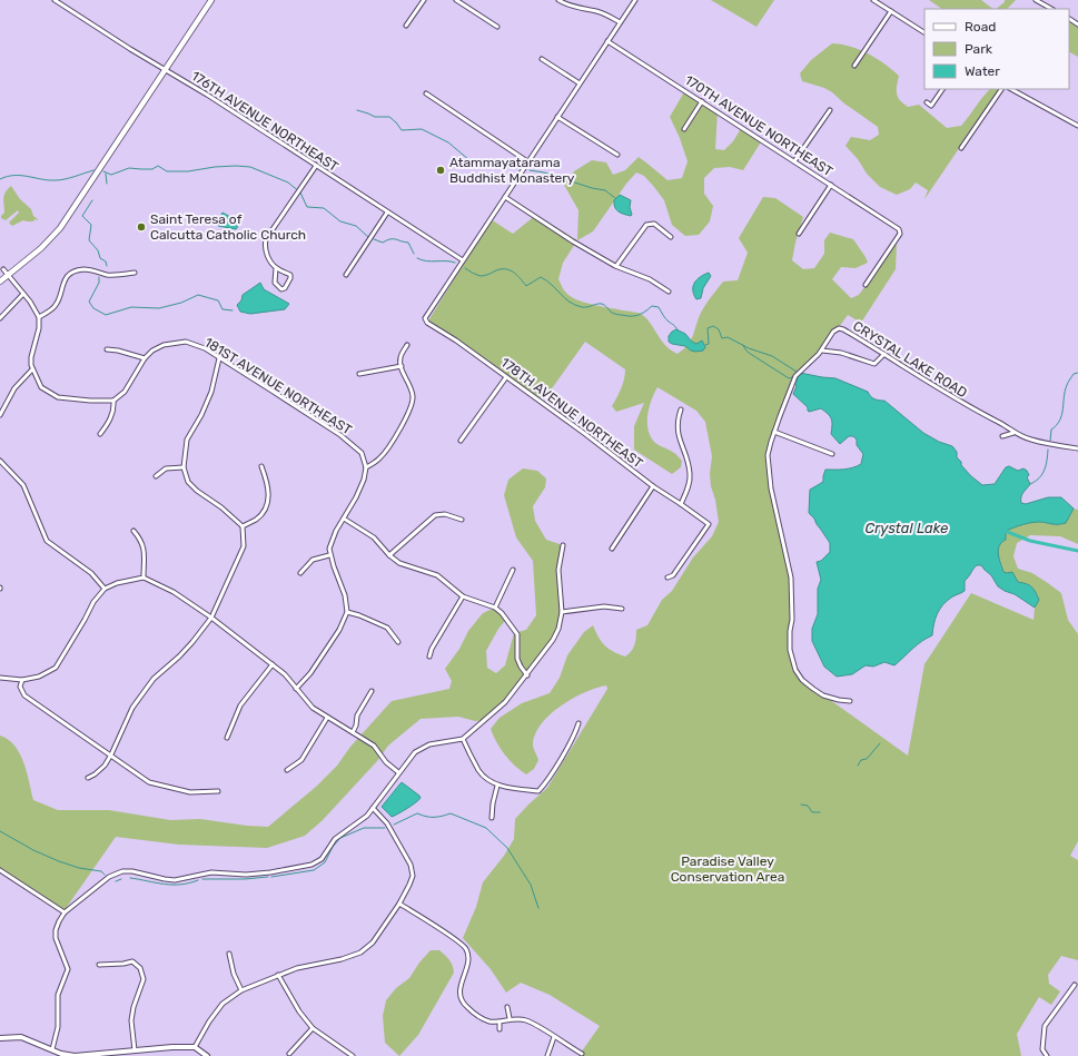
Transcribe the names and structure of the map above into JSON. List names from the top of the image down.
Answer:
{
  "streets": {
    "street": [
      "176TH AVENUE NORTHEAST",
      "170TH AVENUE NORTHEAST",
      "CRYSTAL LAKE ROAD",
      "181ST AVENUE NORTHEAST",
      "178TH AVENUE NORTHEAST"
    ]
  },
  "crossings": [
    ["176TH AVENUE NORTHEAST", "178TH AVENUE NORTHEAST"]
  ],
  "water": ["Crystal Lake"],
  "parks": ["Paradise Valley Conservation Area"],
  "places": ["Atammayatarama Buddhist Monastery", "Saint Teresa of Calcutta Catholic Church"],
  "legend": ["Road", "Park", "Water"]
}
